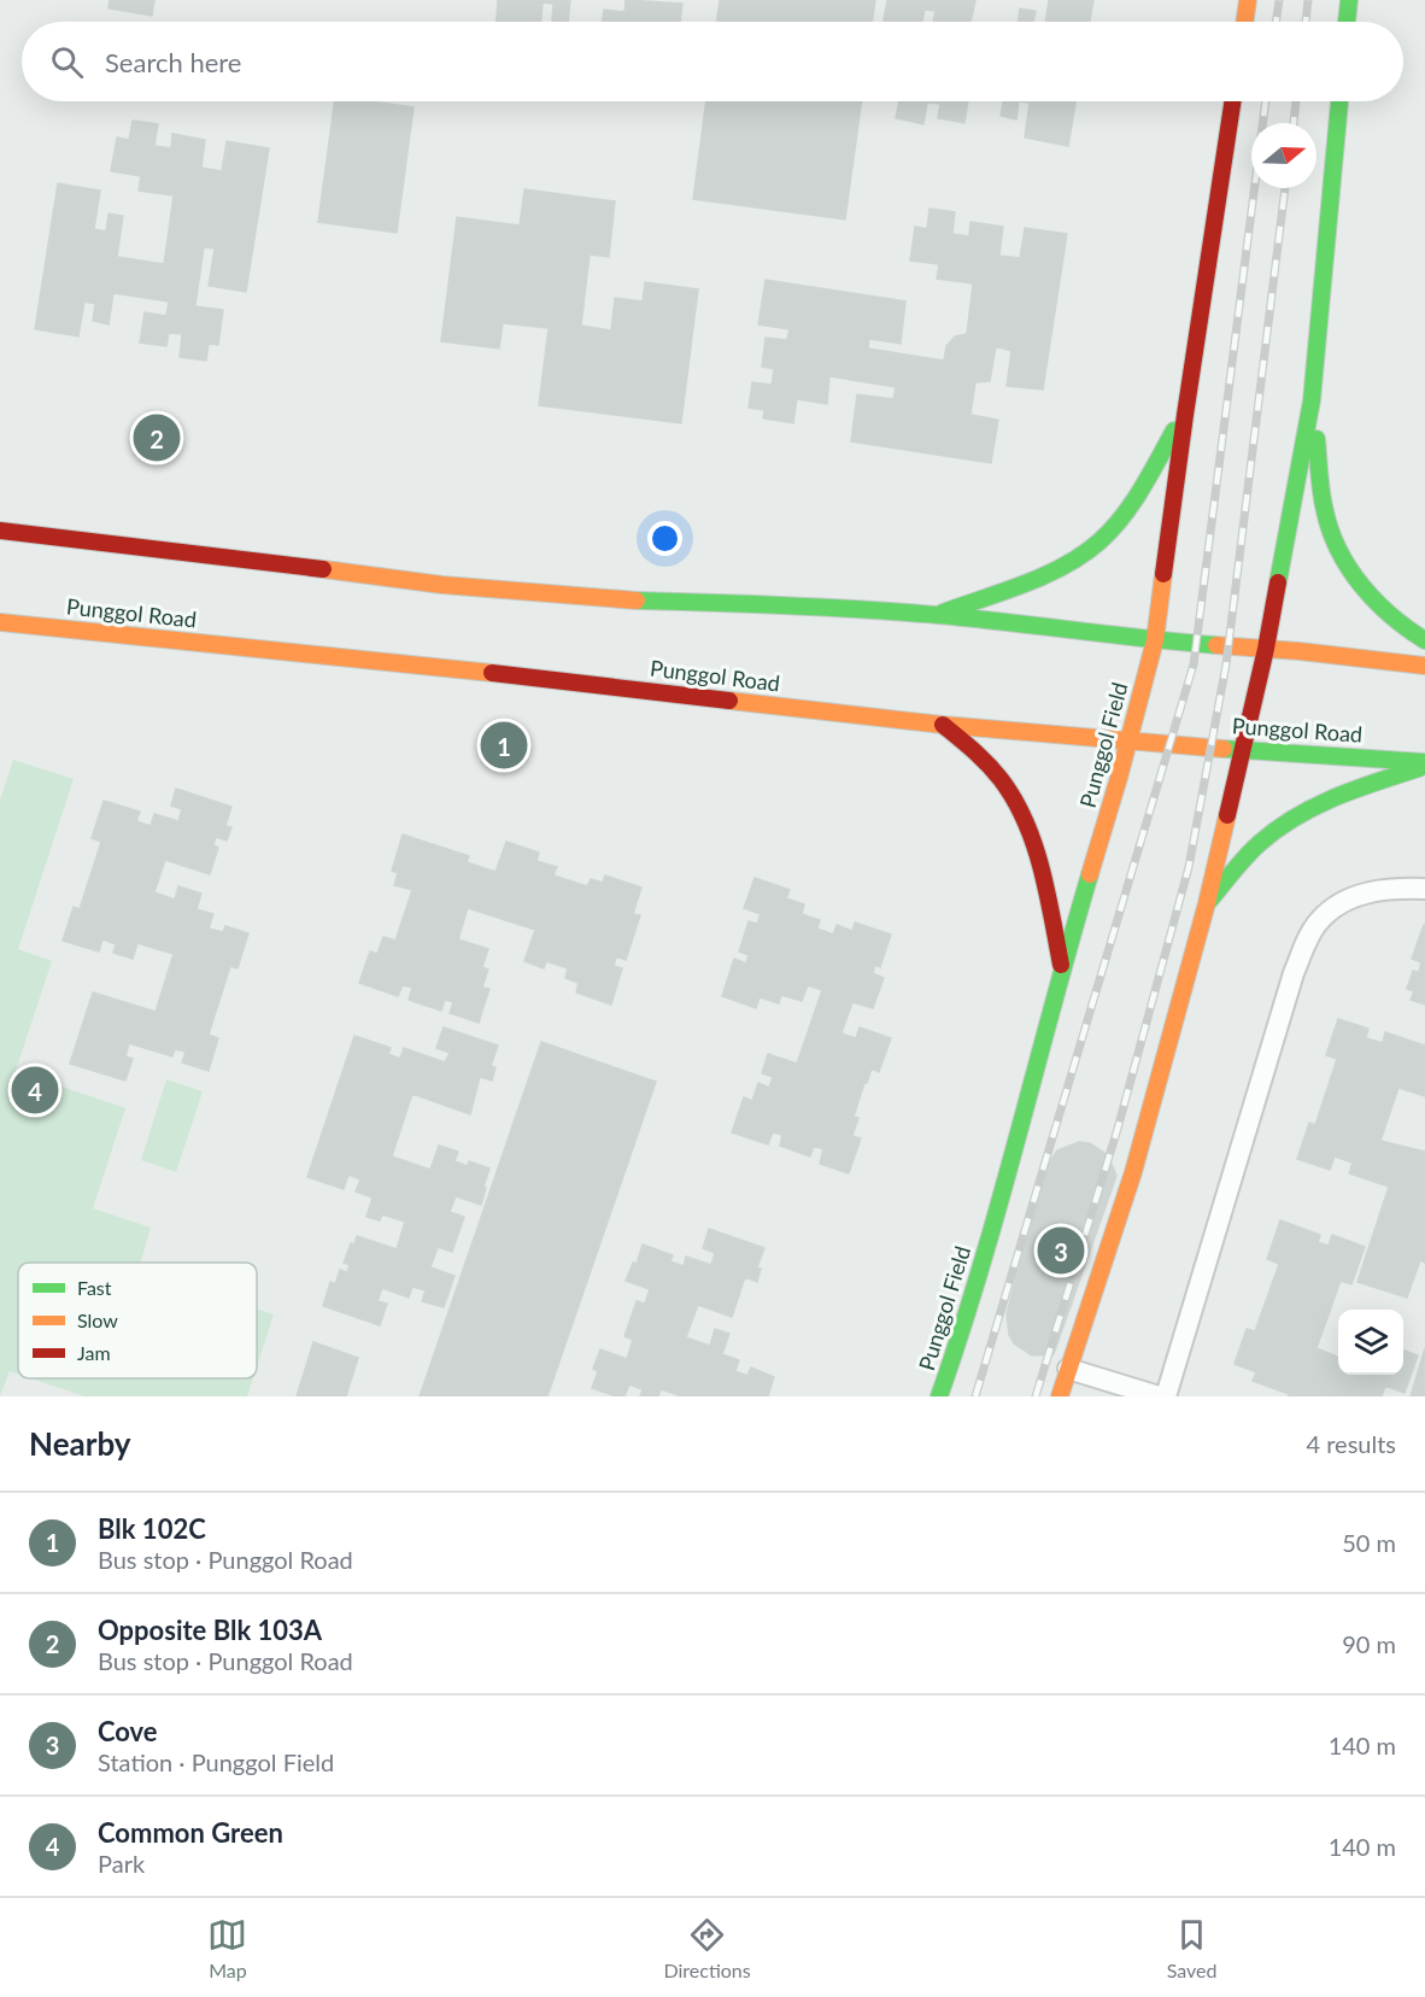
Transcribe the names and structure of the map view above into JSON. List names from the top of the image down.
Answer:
{
  "streets": {
    "main road": ["Punggol Road", "Punggol Field"]
  },
  "crossings": [
    ["Punggol Road", "Punggol Field"]
  ],
  "legend": ["Fast", "Slow", "Jam"],
  "north": "right",
  "page": {
    "search": "Search here",
    "pins": [
      "2",
      "1",
      "4",
      "3"
    ],
    "heading": ["Nearby", "4 results"],
    "list": [
      {
        "mark": "1",
        "name": "Blk 102C",
        "note": "Bus stop · Punggol Road",
        "value": "50 m"
      },
      {
        "mark": "2",
        "name": "Opposite Blk 103A",
        "note": "Bus stop · Punggol Road",
        "value": "90 m"
      },
      {
        "mark": "3",
        "name": "Cove",
        "note": "Station · Punggol Field",
        "value": "140 m"
      },
      {
        "mark": "4",
        "name": "Common Green",
        "note": "Park",
        "value": "140 m"
      }
    ],
    "nav": ["Map", "Directions", "Saved"]
  }
}
